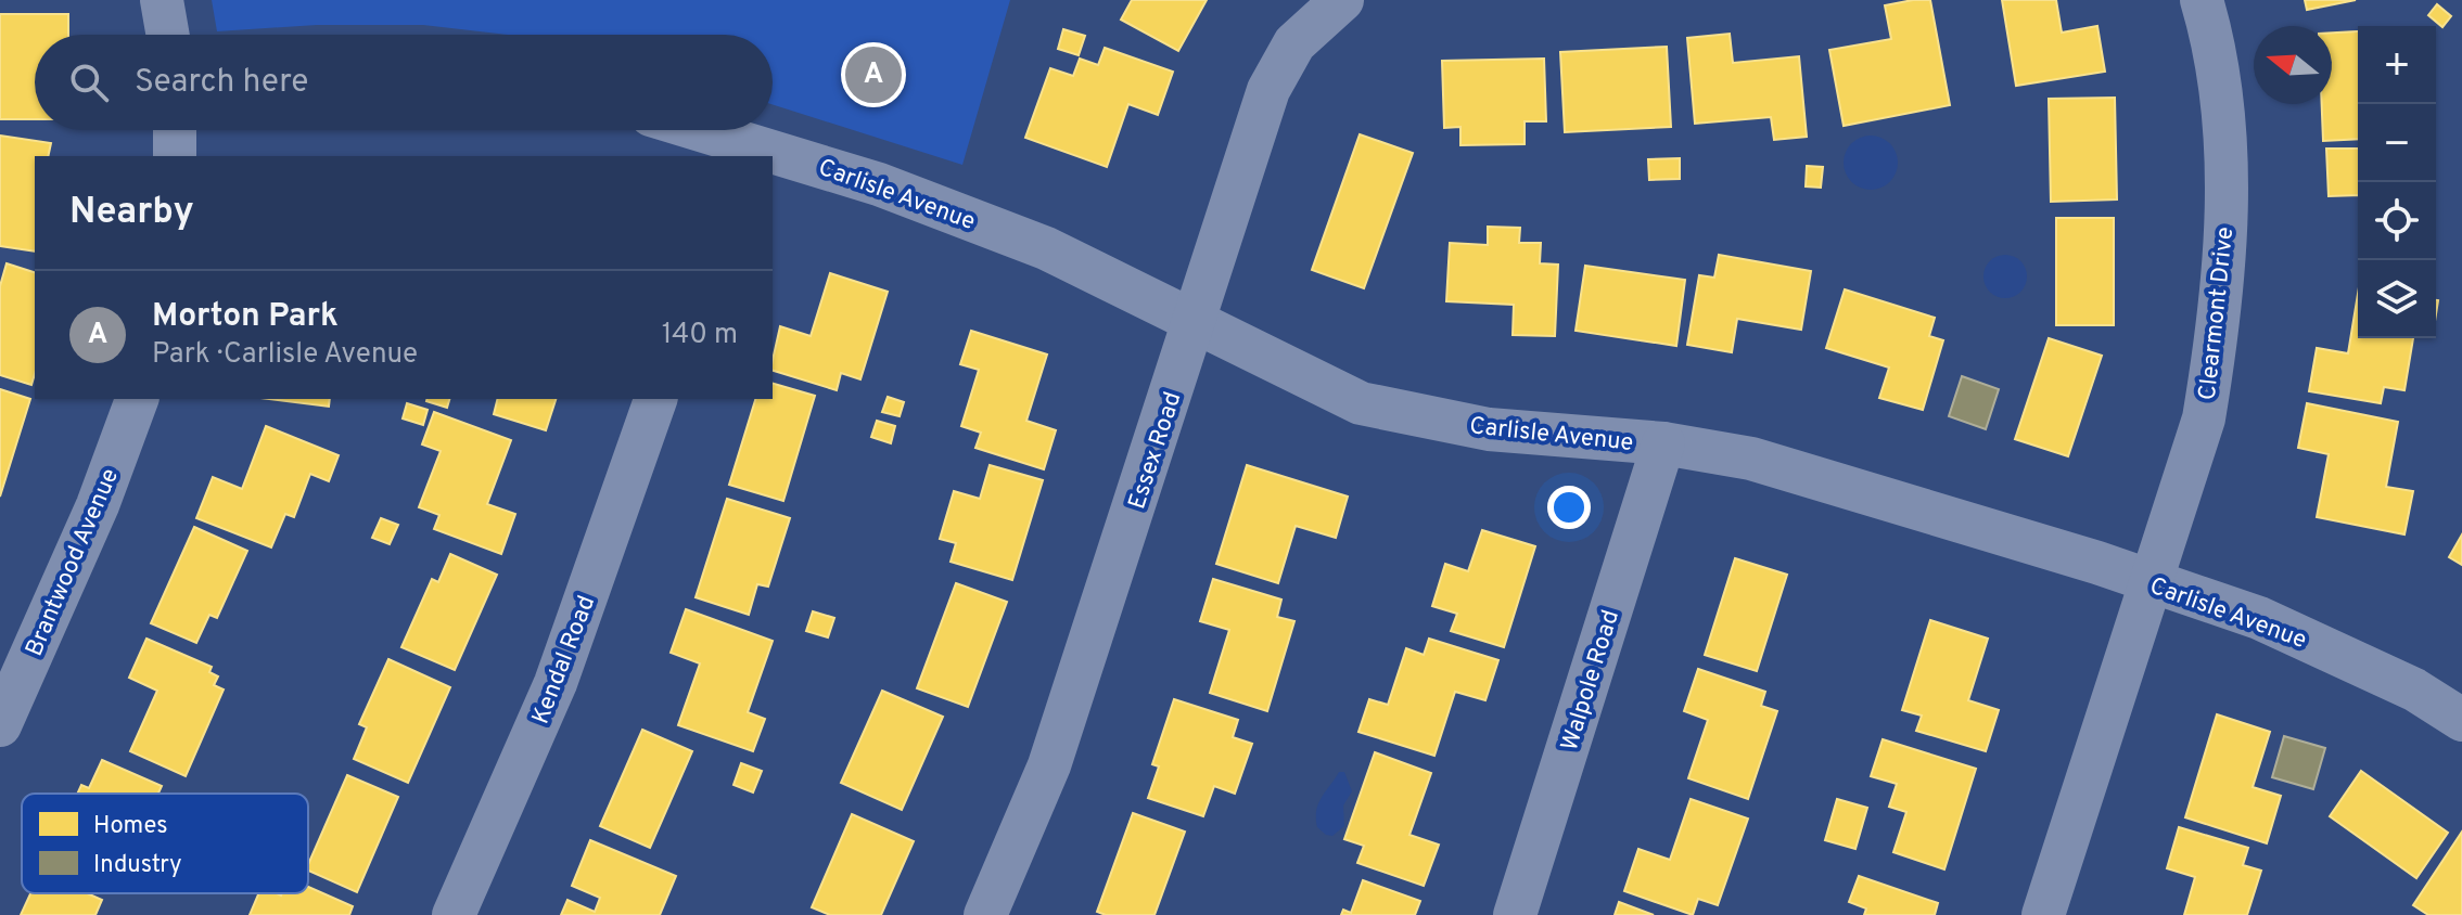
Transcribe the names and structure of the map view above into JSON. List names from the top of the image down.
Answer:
{
  "streets": {
    "street": [
      "Carlisle Avenue",
      "Clearmont Drive",
      "Essex Road",
      "Brantwood Avenue",
      "Kendal Road",
      "Walpole Road"
    ]
  },
  "crossings": [
    ["Carlisle Avenue", "Clearmont Drive"],
    ["Carlisle Avenue", "Essex Road"],
    ["Carlisle Avenue", "Walpole Road"]
  ],
  "legend": ["Homes", "Industry"],
  "north": "left",
  "page": {
    "map_buttons": ["+", "−"],
    "search": "Search here",
    "pins": "A",
    "heading": "Nearby",
    "list": [
      {
        "mark": "A",
        "name": "Morton Park",
        "note": "Park · Carlisle Avenue",
        "value": "140 m"
      }
    ]
  }
}
